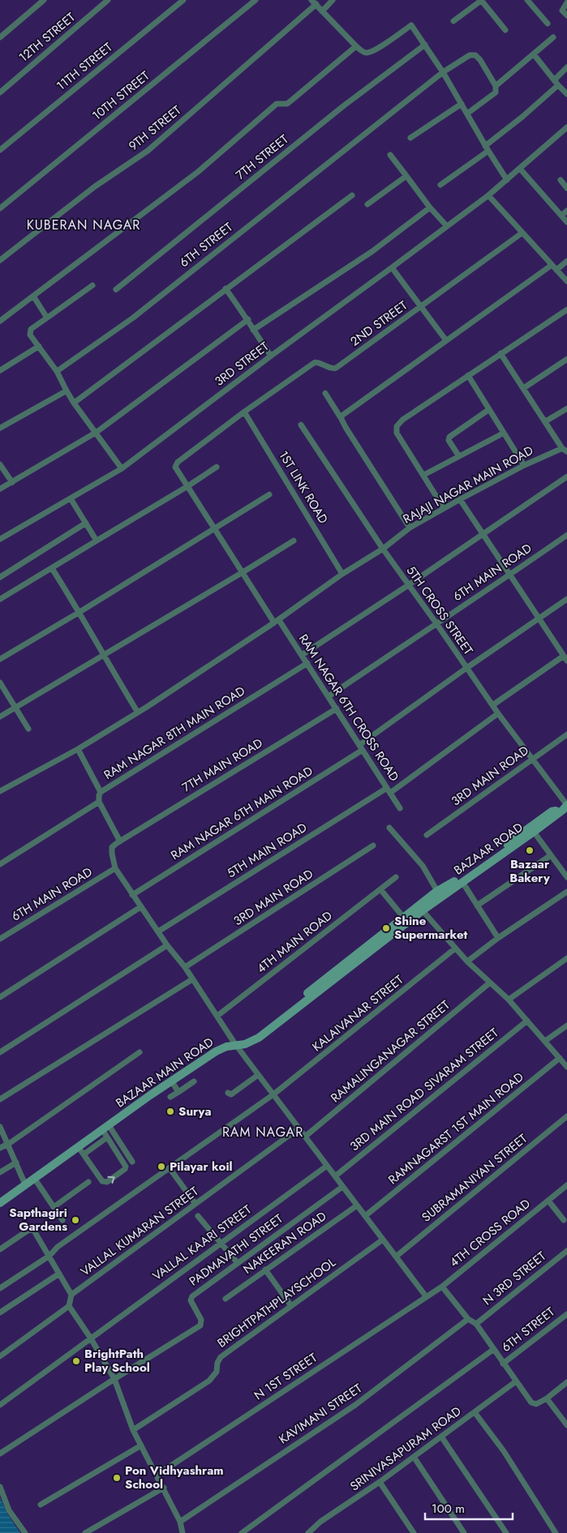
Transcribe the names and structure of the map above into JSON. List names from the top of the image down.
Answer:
{
  "streets": {
    "main road": ["BAZAAR ROAD", "BAZAAR MAIN ROAD"],
    "street": [
      "12TH STREET",
      "11TH STREET",
      "10TH STREET",
      "9TH STREET",
      "7TH STREET",
      "6TH STREET",
      "2ND STREET",
      "3RD STREET",
      "RAJAJI NAGAR MAIN ROAD",
      "1ST LINK ROAD",
      "6TH MAIN ROAD",
      "5TH CROSS STREET",
      "RAM NAGAR 6TH CROSS ROAD",
      "RAM NAGAR 8TH MAIN ROAD",
      "7TH MAIN ROAD",
      "3RD MAIN ROAD",
      "RAM NAGAR 6TH MAIN ROAD",
      "5TH MAIN ROAD",
      "4TH MAIN ROAD",
      "KALAIVANAR STREET",
      "RAMALINGANAGAR STREET",
      "3RD MAIN ROAD SIVARAM STREET",
      "RAMNAGARST 1ST MAIN ROAD",
      "SUBRAMANIYAN STREET",
      "VALLAL KUMARAN STREET",
      "4TH CROSS ROAD",
      "VALLAL KAARI STREET",
      "NAKEERAN ROAD",
      "PADMAVATHI STREET",
      "N 3RD STREET",
      "BRIGHTPATHPLAYSCHOOL",
      "N 1ST STREET",
      "KAVIMANI STREET",
      "SRINIVASAPURAM ROAD"
    ]
  },
  "crossings": [
    ["2ND STREET", "1ST LINK ROAD"],
    ["2ND STREET", "RAM NAGAR 6TH CROSS ROAD"],
    ["RAJAJI NAGAR MAIN ROAD", "1ST LINK ROAD"],
    ["RAJAJI NAGAR MAIN ROAD", "5TH CROSS STREET"],
    ["RAJAJI NAGAR MAIN ROAD", "RAM NAGAR 6TH CROSS ROAD"],
    ["1ST LINK ROAD", "RAM NAGAR 6TH CROSS ROAD"],
    ["6TH MAIN ROAD", "5TH CROSS STREET"],
    ["6TH MAIN ROAD", "RAM NAGAR 6TH CROSS ROAD"],
    ["5TH CROSS STREET", "3RD MAIN ROAD"],
    ["5TH CROSS STREET", "BAZAAR ROAD"],
    ["5TH CROSS STREET", "5TH MAIN ROAD"],
    ["RAM NAGAR 6TH CROSS ROAD", "RAM NAGAR 8TH MAIN ROAD"],
    ["RAM NAGAR 6TH CROSS ROAD", "7TH MAIN ROAD"],
    ["RAM NAGAR 6TH CROSS ROAD", "RAM NAGAR 6TH MAIN ROAD"],
    ["RAM NAGAR 6TH CROSS ROAD", "5TH MAIN ROAD"],
    ["BAZAAR ROAD", "BAZAAR MAIN ROAD"],
    ["4TH CROSS ROAD", "N 1ST STREET"]
  ],
  "districts": ["KUBERAN NAGAR", "RAM NAGAR"],
  "places": [
    "Bazaar Bakery",
    "Shine Supermarket",
    "Surya",
    "Pilayar koil",
    "Sapthagiri Gardens",
    "BrightPath Play School",
    "Pon Vidhyashram School"
  ],
  "scale_bar": "100 m"
}
